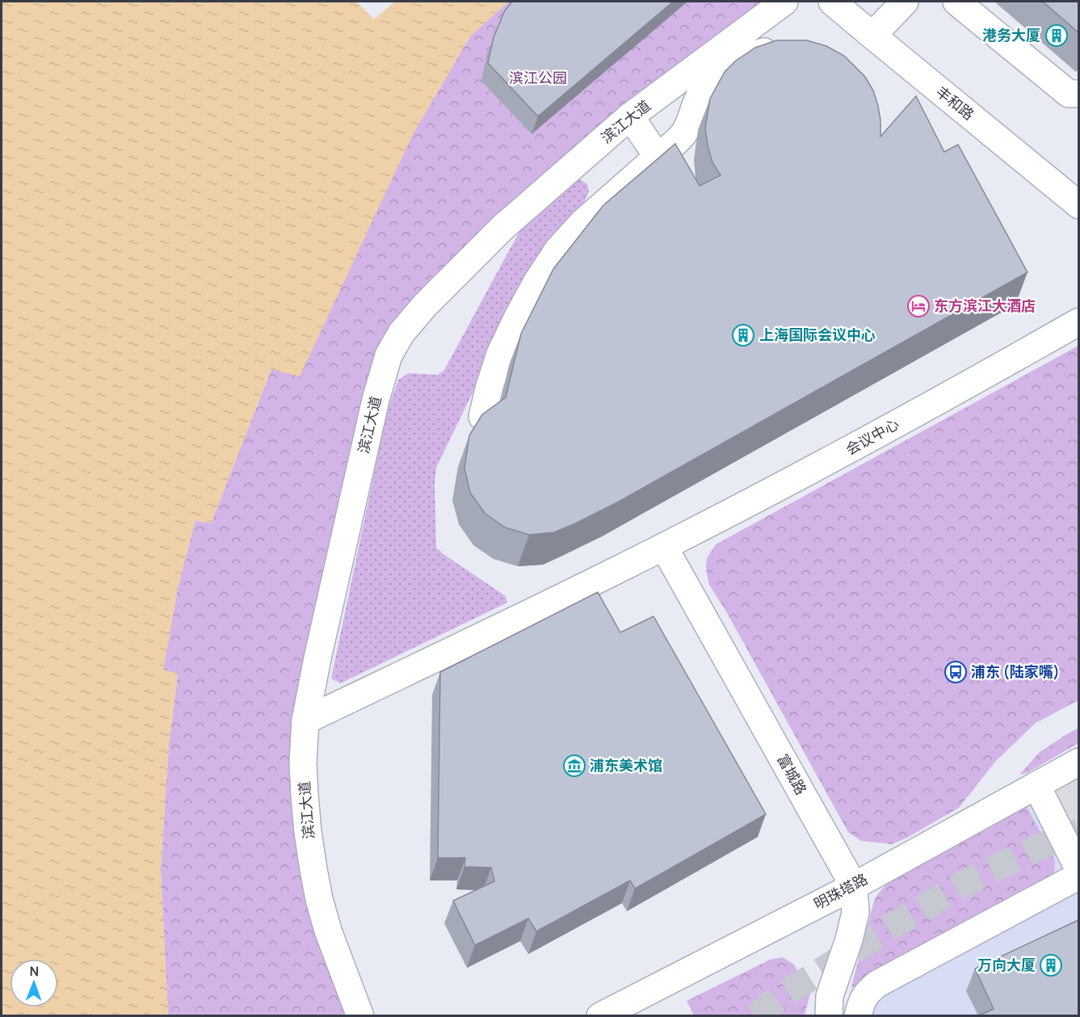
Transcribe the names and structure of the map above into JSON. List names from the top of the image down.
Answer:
{
  "streets": {
    "street": [
      "丰和路",
      "滨江大道",
      "会议中心",
      "富城路",
      "明珠塔路"
    ]
  },
  "crossings": [
    ["滨江大道", "会议中心"],
    ["会议中心", "富城路"],
    ["富城路", "明珠塔路"]
  ],
  "parks": ["滨江公园"],
  "places": {
    "building": ["港务大厦", "上海国际会议中心", "万向大厦"],
    "hotel": ["东方滨江大酒店"],
    "bus stop": ["浦东 (陆家嘴)"],
    "museum": ["浦东美术馆"]
  },
  "north": "top"
}
